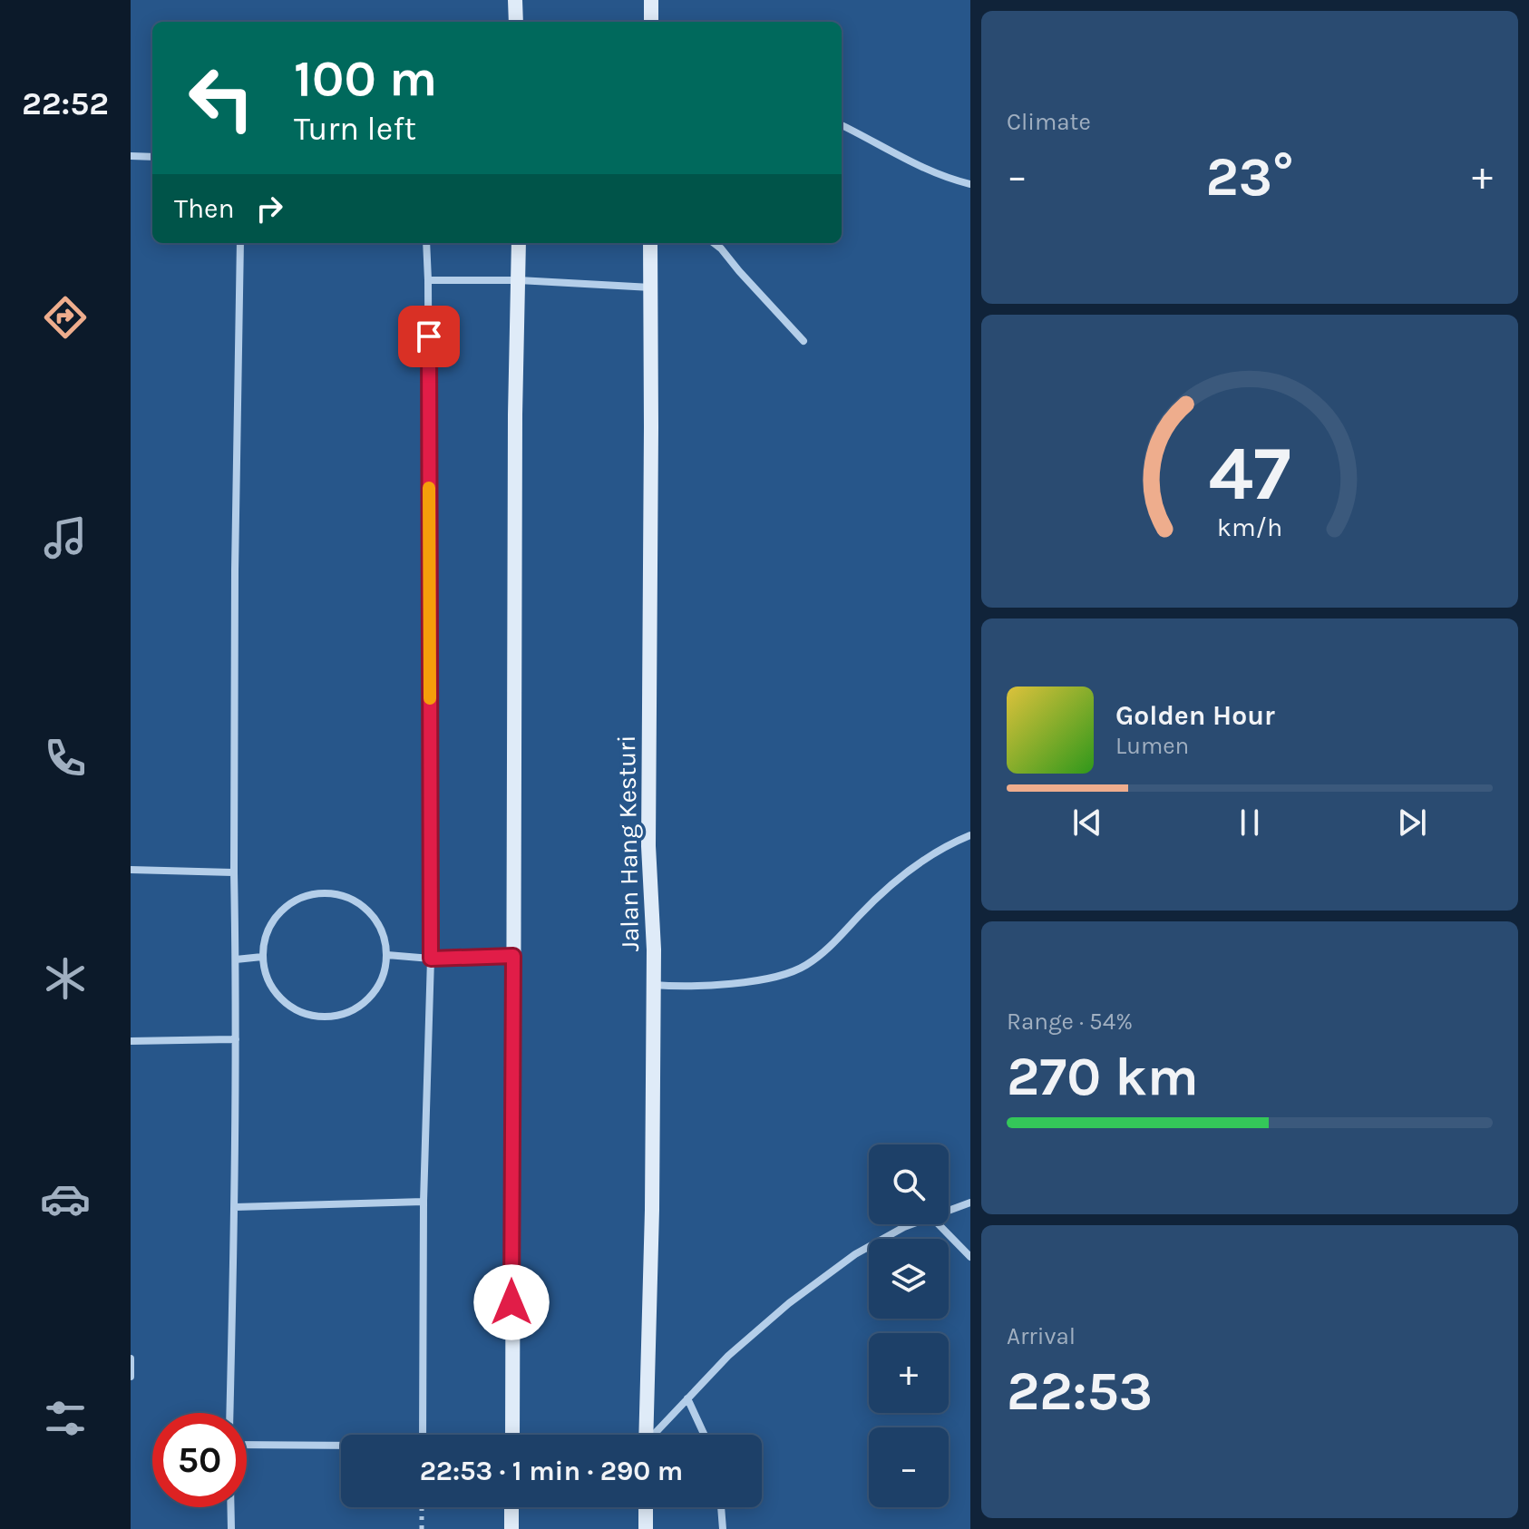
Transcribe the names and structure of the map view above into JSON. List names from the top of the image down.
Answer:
{
  "streets": {
    "main road": ["Jalan Hang Kesturi"]
  },
  "page": {
    "tabs": "22:52",
    "tile": [
      "Climate",
      ["Range · 54%", "270 km"],
      ["Arrival", "22:53"]
    ],
    "turn": ["100 m", "Turn left"],
    "heat": ["−", "23°", "+"],
    "then": "Then",
    "song": ["Golden Hour", "Lumen"],
    "map_buttons": ["+", "−"],
    "limit": "50",
    "trip": "22:53 · 1 min · 290 m",
    "gauge": ["47", "km/h"]
  }
}
